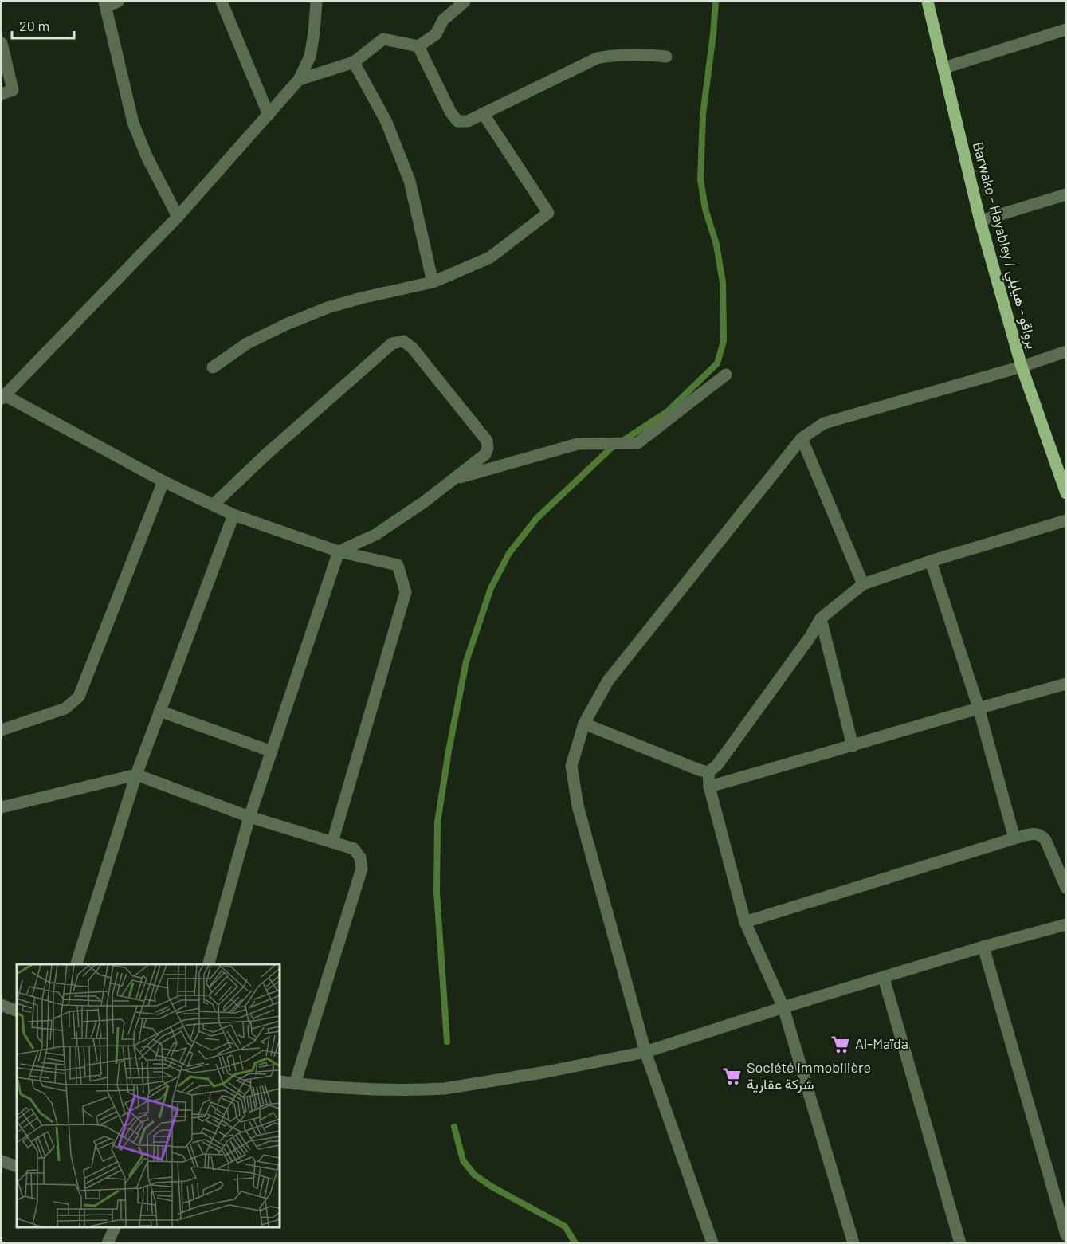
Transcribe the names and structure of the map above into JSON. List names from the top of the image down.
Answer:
{
  "streets": {
    "main road": ["Barwako - Hayabley / برواقو - هيابلي"]
  },
  "places": {
    "supermarket": ["Al-Maïda", "Société immobilière شركة عقارية"]
  },
  "scale_bar": "20 m"
}
